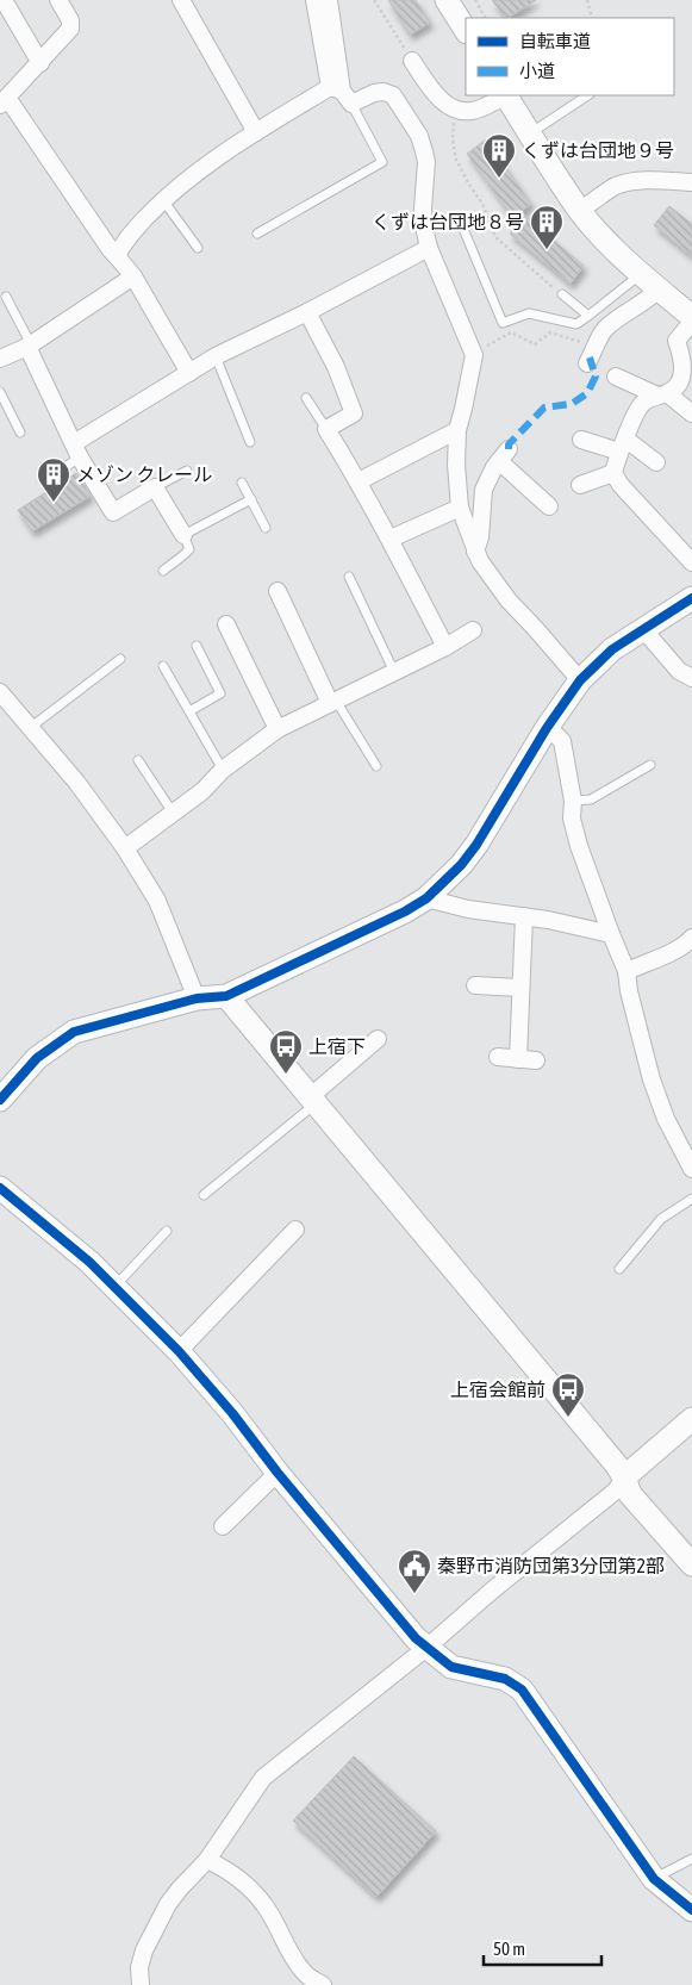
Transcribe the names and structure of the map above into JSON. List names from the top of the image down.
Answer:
{
  "places": {
    "building": ["くずは台団地９号", "くずは台団地８号", "メゾン クレール"],
    "bus stop": ["上宿下", "上宿会館前"],
    "public building": ["秦野市消防団第3分団第2部"]
  },
  "legend": ["自転車道", "小道"],
  "scale_bar": "50 m"
}
